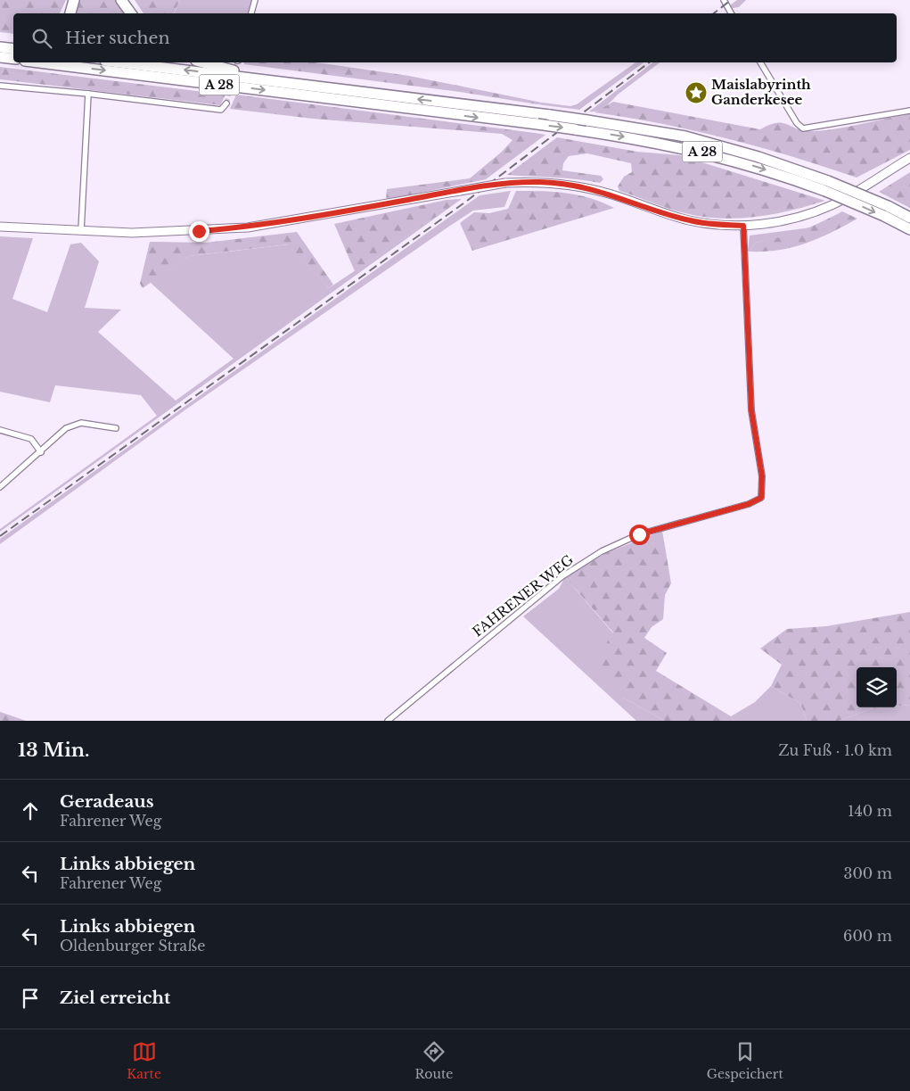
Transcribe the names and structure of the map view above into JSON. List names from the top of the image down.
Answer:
{
  "streets": {
    "highway": ["A 28"],
    "street": ["FAHRENER WEG"]
  },
  "places": {
    "place": ["Maislabyrinth Ganderkesee"]
  },
  "page": {
    "search": "Hier suchen",
    "heading": ["13 Min.", "Zu Fuß · 1.0 km"],
    "list": [
      ["Geradeaus", "Fahrener Weg", "140 m"],
      ["Links abbiegen", "Fahrener Weg", "300 m"],
      ["Links abbiegen", "Oldenburger Straße", "600 m"],
      "Ziel erreicht"
    ],
    "nav": ["Karte", "Route", "Gespeichert"]
  }
}
